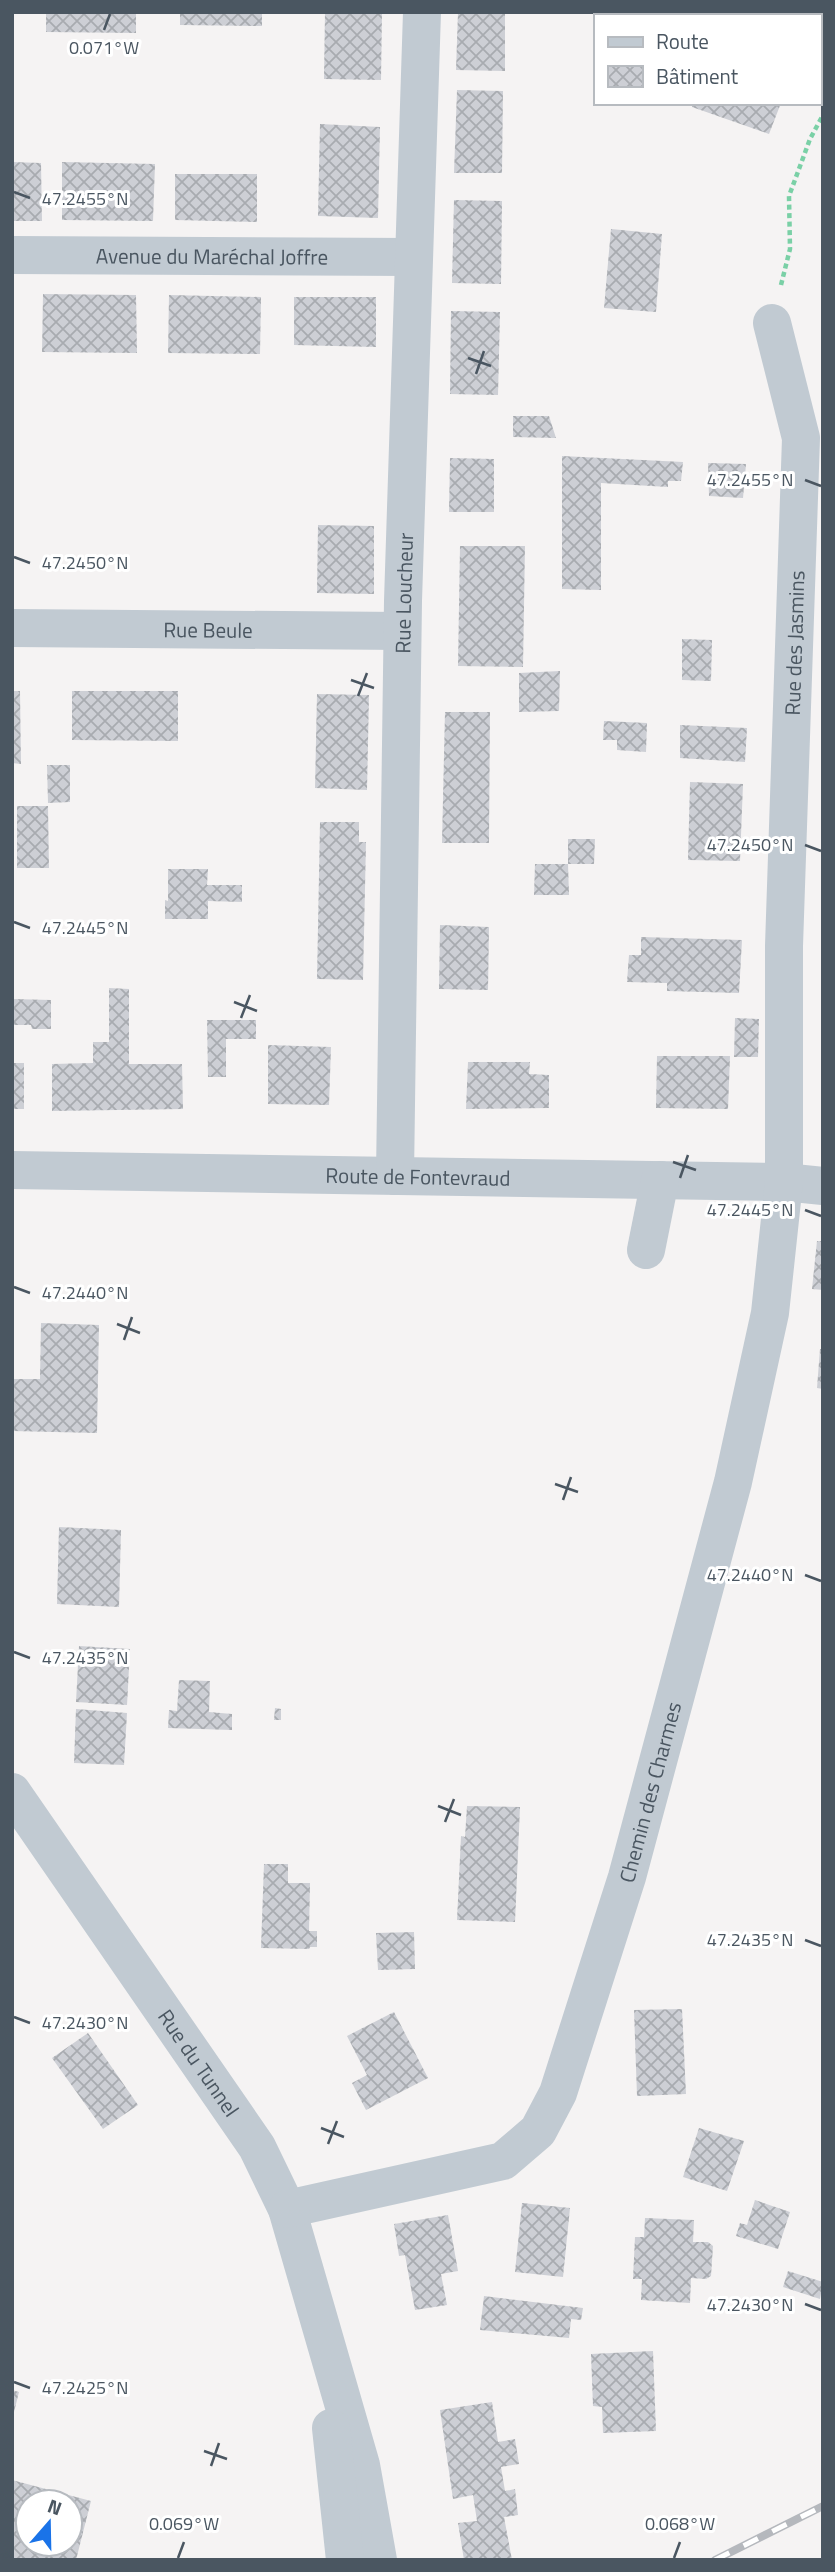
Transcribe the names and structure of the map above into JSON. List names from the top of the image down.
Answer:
{
  "streets": {
    "street": [
      "Avenue du Maréchal Joffre",
      "Rue Loucheur",
      "Rue Beule",
      "Rue des Jasmins",
      "Route de Fontevraud",
      "Chemin des Charmes",
      "Rue du Tunnel"
    ]
  },
  "crossings": [
    ["Avenue du Maréchal Joffre", "Rue Loucheur"],
    ["Rue Loucheur", "Rue Beule"],
    ["Rue Loucheur", "Route de Fontevraud"],
    ["Rue des Jasmins", "Route de Fontevraud"],
    ["Rue des Jasmins", "Chemin des Charmes"],
    ["Route de Fontevraud", "Chemin des Charmes"],
    ["Chemin des Charmes", "Rue du Tunnel"]
  ],
  "legend": ["Route", "Bâtiment"],
  "north": "top",
  "coordinates": [
    "0.071°W",
    "47.2455°N",
    "47.2450°N",
    "47.2445°N",
    "47.2440°N",
    "47.2435°N",
    "47.2430°N",
    "47.2425°N",
    "0.069°W",
    "0.068°W"
  ]
}
